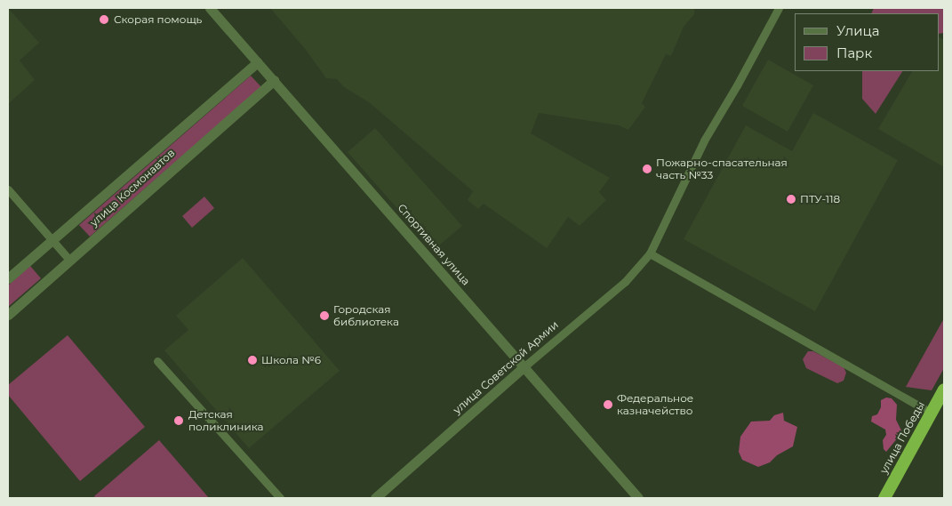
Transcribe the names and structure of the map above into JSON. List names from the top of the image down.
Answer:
{
  "streets": {
    "highway": ["улица Победы"],
    "street": ["улица Космонавтов", "Спортивная улица", "улица Советской Армии"]
  },
  "crossings": [
    ["улица Космонавтов", "Спортивная улица"],
    ["Спортивная улица", "улица Советской Армии"]
  ],
  "places": [
    "Скорая помощь",
    "Пожарно-спасательная часть №33",
    "ПТУ-118",
    "Городская библиотека",
    "Школа №6",
    "Федеральное казначейство",
    "Детская поликлиника"
  ],
  "legend": ["Улица", "Парк"]
}
